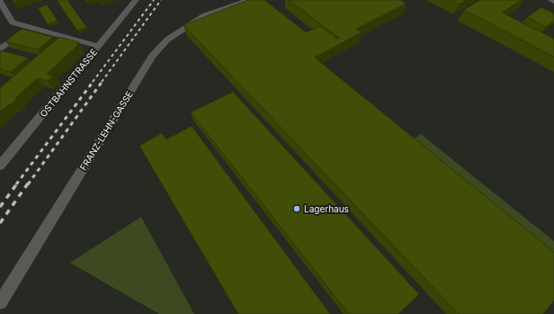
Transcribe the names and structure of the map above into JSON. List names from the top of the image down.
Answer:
{
  "streets": {
    "street": ["OSTBAHNSTRASSE", "FRANZ-LEHN-GASSE"]
  },
  "places": ["Lagerhaus"]
}
